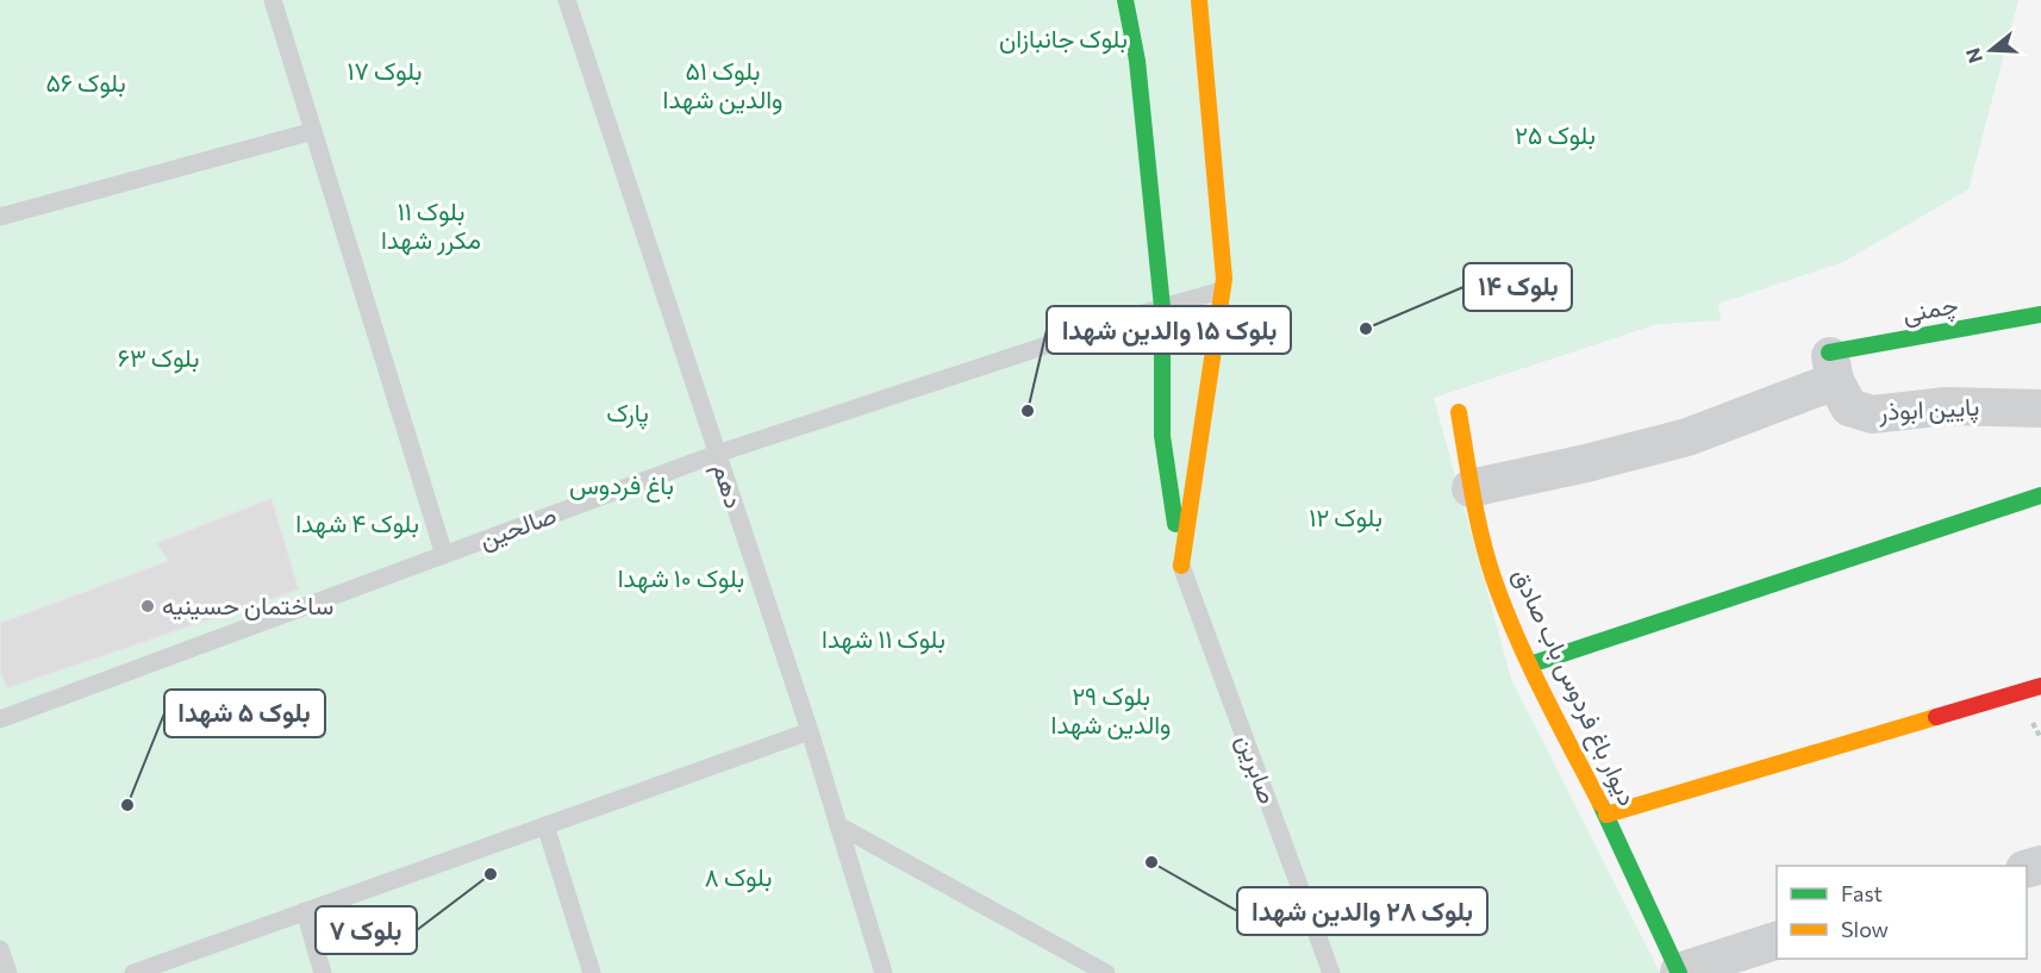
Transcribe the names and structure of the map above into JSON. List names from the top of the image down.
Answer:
{
  "streets": {
    "street": ["چمنی", "پایین ابوذر", "دیوار باغ فردوس باب صادق"],
    "lane": ["دهم", "صالحین", "صابرین"]
  },
  "crossings": [
    ["چمنی", "پایین ابوذر"],
    ["دهم", "صالحین"]
  ],
  "parks": [
    "بلوک جانبازان",
    "بلوک ۱۷",
    "بلوک ۵۱ والدین شهدا",
    "بلوک ۵۶",
    "بلوک ۲۵",
    "بلوک ۱۱ مکرر شهدا",
    "بلوک ۶۳",
    "پارک",
    "باغ فردوس",
    "بلوک ۱۲",
    "بلوک ۴ شهدا",
    "بلوک ۱۰ شهدا",
    "بلوک ۱۱ شهدا",
    "بلوک ۲۹ والدین شهدا",
    "بلوک ۸"
  ],
  "places": [
    "بلوک ۱۴",
    "بلوک ۱۵ والدین شهدا",
    "ساختمان حسینیه",
    "بلوک ۵ شهدا",
    "بلوک ۲۸ والدین شهدا",
    "بلوک ۷"
  ],
  "legend": ["Fast", "Slow"],
  "north": "left"
}
